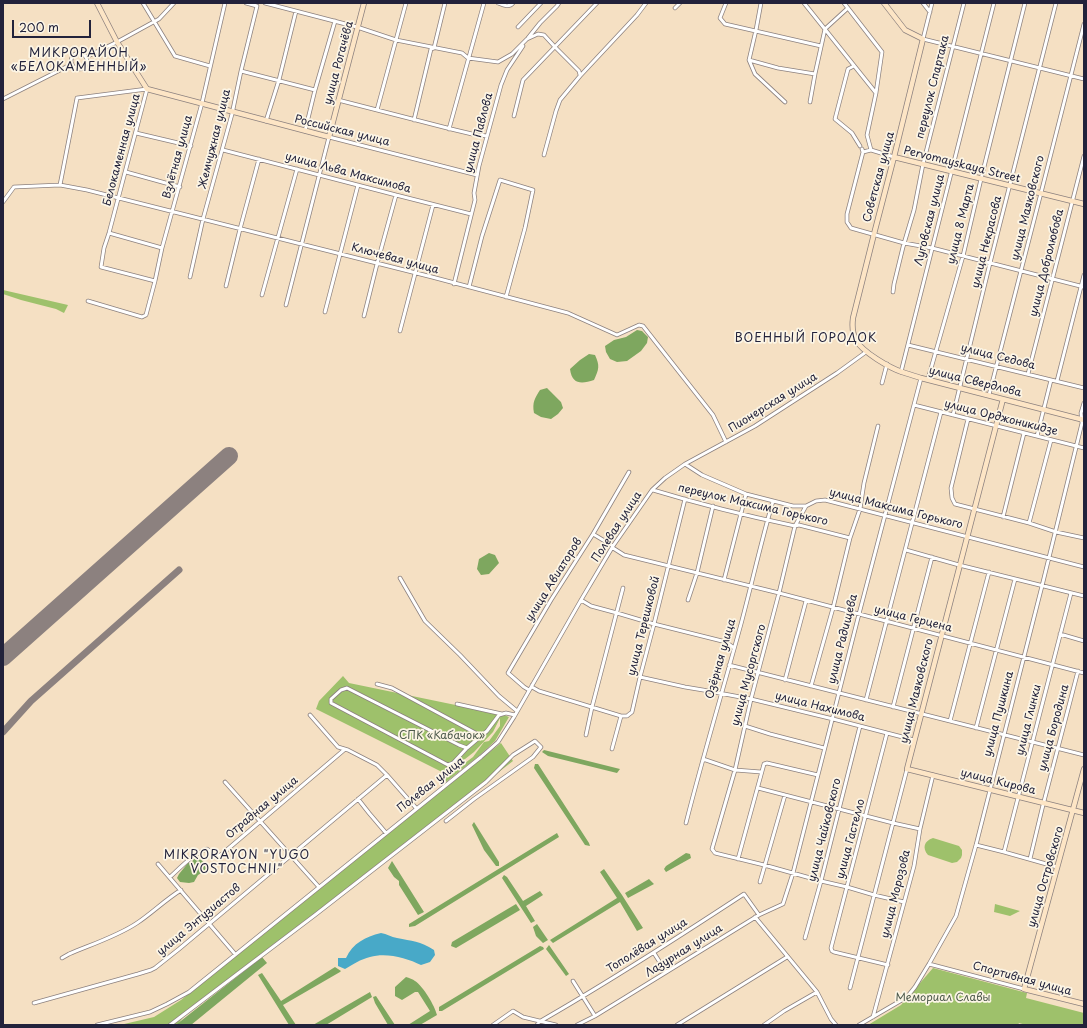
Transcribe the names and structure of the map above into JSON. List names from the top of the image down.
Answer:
{
  "streets": {
    "street": [
      "улица Рогачёва",
      "переулок Спартака",
      "Российская улица",
      "улица Павлова",
      "Жемчужная улица",
      "Белокаменная улица",
      "Взлётная улица",
      "Pervomayskaya Street",
      "улица Льва Максимова",
      "Советская улица",
      "улица Маяковского",
      "Луговская улица",
      "улица 8 Марта",
      "улица Некрасова",
      "Ключевая улица",
      "улица Добролюбова",
      "улица Седова",
      "улица Свердлова",
      "Пионерская улица",
      "улица Орджоникидзе",
      "переулок Максима Горького",
      "улица Максима Горького",
      "Полевая улица",
      "улица Авиаторов",
      "улица Герцена",
      "улица Терешковой",
      "улица Радищева",
      "Озёрная улица",
      "улица Мусоргского",
      "улица Нахимова",
      "улица Пушкина",
      "улица Глинки",
      "улица Бородина",
      "улица Кирова",
      "Отрадная улица",
      "улица Чайковского",
      "улица Гастелло",
      "улица Островского",
      "улица Морозова",
      "улица Энтузиастов",
      "Тополёвая улица",
      "Лазурная улица",
      "Спортивная улица"
    ]
  },
  "crossings": [
    ["улица Рогачёва", "Российская улица"],
    ["улица Рогачёва", "улица Льва Максимова"],
    ["улица Рогачёва", "Ключевая улица"],
    ["переулок Спартака", "Pervomayskaya Street"],
    ["Российская улица", "улица Павлова"],
    ["Российская улица", "Жемчужная улица"],
    ["Российская улица", "Белокаменная улица"],
    ["Российская улица", "Взлётная улица"],
    ["улица Павлова", "улица Льва Максимова"],
    ["улица Павлова", "Ключевая улица"],
    ["Жемчужная улица", "улица Льва Максимова"],
    ["Жемчужная улица", "Ключевая улица"],
    ["Белокаменная улица", "Взлётная улица"],
    ["Белокаменная улица", "Ключевая улица"],
    ["Взлётная улица", "Ключевая улица"],
    ["Pervomayskaya Street", "Советская улица"],
    ["Pervomayskaya Street", "улица Маяковского"],
    ["Pervomayskaya Street", "Луговская улица"],
    ["Pervomayskaya Street", "улица 8 Марта"],
    ["Pervomayskaya Street", "улица Некрасова"],
    ["Pervomayskaya Street", "улица Добролюбова"],
    ["Советская улица", "улица Свердлова"],
    ["Советская улица", "Пионерская улица"],
    ["улица Маяковского", "улица Седова"],
    ["улица Маяковского", "улица Свердлова"],
    ["улица Маяковского", "улица Орджоникидзе"],
    ["улица Маяковского", "улица Максима Горького"],
    ["улица Маяковского", "улица Герцена"],
    ["улица Маяковского", "улица Нахимова"],
    ["улица Маяковского", "улица Кирова"],
    ["улица Маяковского", "улица Гастелло"],
    ["Луговская улица", "улица Седова"],
    ["Луговская улица", "улица Свердлова"],
    ["улица 8 Марта", "улица Седова"],
    ["улица 8 Марта", "улица Свердлова"],
    ["улица Некрасова", "улица Седова"],
    ["улица Некрасова", "улица Свердлова"],
    ["улица Некрасова", "улица Орджоникидзе"],
    ["Ключевая улица", "Пионерская улица"],
    ["улица Добролюбова", "улица Седова"],
    ["улица Свердлова", "Пионерская улица"],
    ["улица Свердлова", "улица Радищева"],
    ["улица Свердлова", "улица Пушкина"],
    ["Пионерская улица", "улица Максима Горького"],
    ["Пионерская улица", "Полевая улица"],
    ["улица Орджоникидзе", "улица Радищева"],
    ["улица Орджоникидзе", "улица Пушкина"],
    ["переулок Максима Горького", "Полевая улица"],
    ["переулок Максима Горького", "улица Терешковой"],
    ["переулок Максима Горького", "Озёрная улица"],
    ["переулок Максима Горького", "улица Мусоргского"],
    ["улица Максима Горького", "Полевая улица"],
    ["улица Максима Горького", "улица Радищева"],
    ["улица Максима Горького", "Озёрная улица"],
    ["улица Максима Горького", "улица Мусоргского"],
    ["улица Максима Горького", "улица Пушкина"],
    ["Полевая улица", "улица Авиаторов"],
    ["Полевая улица", "улица Герцена"],
    ["улица Авиаторов", "улица Герцена"],
    ["улица Герцена", "улица Терешковой"],
    ["улица Герцена", "улица Радищева"],
    ["улица Герцена", "Озёрная улица"],
    ["улица Герцена", "улица Мусоргского"],
    ["улица Герцена", "улица Пушкина"],
    ["улица Герцена", "улица Глинки"],
    ["улица Герцена", "улица Бородина"],
    ["улица Терешковой", "улица Нахимова"],
    ["улица Радищева", "улица Нахимова"],
    ["улица Радищева", "Лазурная улица"],
    ["Озёрная улица", "улица Нахимова"],
    ["улица Мусоргского", "улица Нахимова"],
    ["улица Нахимова", "улица Чайковского"],
    ["улица Нахимова", "улица Гастелло"],
    ["улица Пушкина", "улица Кирова"],
    ["улица Пушкина", "улица Морозова"],
    ["улица Пушкина", "Спортивная улица"],
    ["улица Глинки", "улица Кирова"],
    ["улица Бородина", "улица Кирова"],
    ["улица Кирова", "улица Островского"],
    ["улица Кирова", "улица Морозова"],
    ["улица Островского", "Спортивная улица"],
    ["Тополёвая улица", "Лазурная улица"]
  ],
  "districts": ["МИКРОРАЙОН «БЕЛОКАМЕННЫЙ»", "ВОЕННЫЙ ГОРОДОК", "MIKRORAYON \"YUGO VOSTOCHNII\""],
  "parks": ["СПК «Кабачок»", "Мемориал Славы"],
  "scale_bar": "200 m"
}
